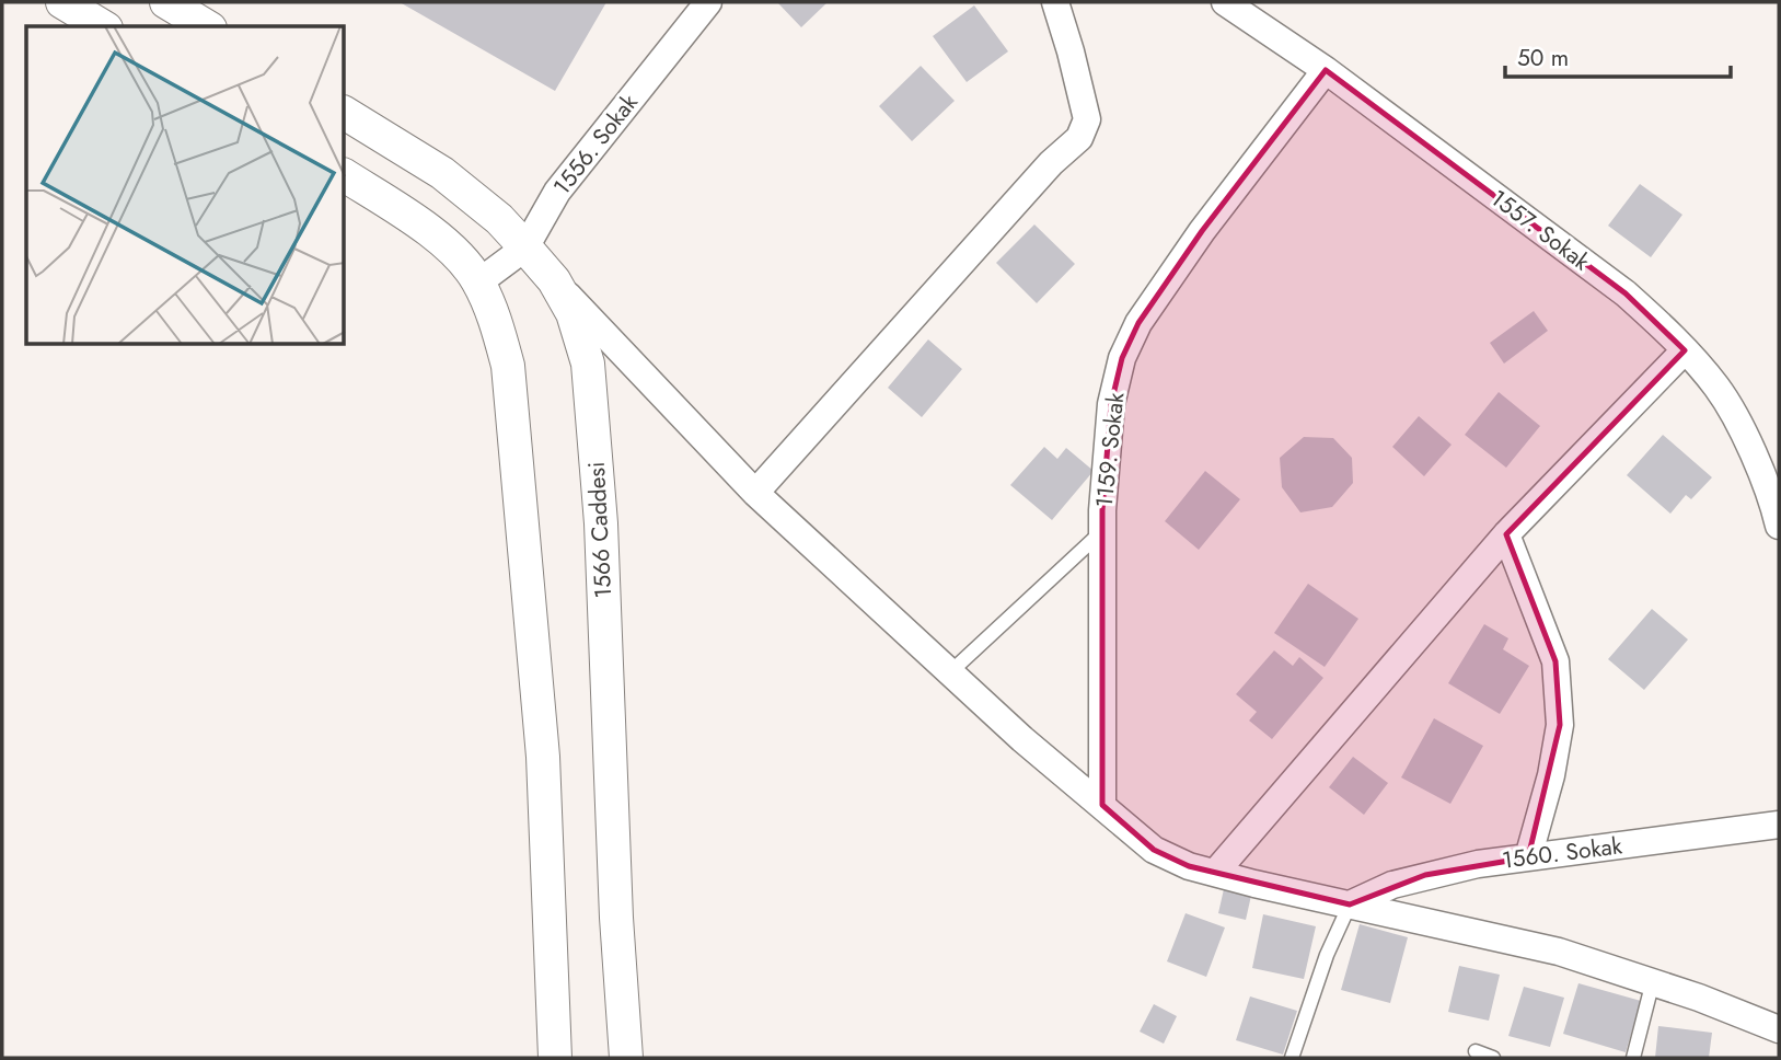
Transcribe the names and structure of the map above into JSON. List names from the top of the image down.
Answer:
{
  "streets": {
    "street": [
      "1556. Sokak",
      "1557. Sokak",
      "1159. Sokak",
      "1566 Caddesi",
      "1560. Sokak"
    ]
  },
  "crossings": [
    ["1556. Sokak", "1566 Caddesi"],
    ["1557. Sokak", "1159. Sokak"]
  ],
  "scale_bar": "50 m"
}
